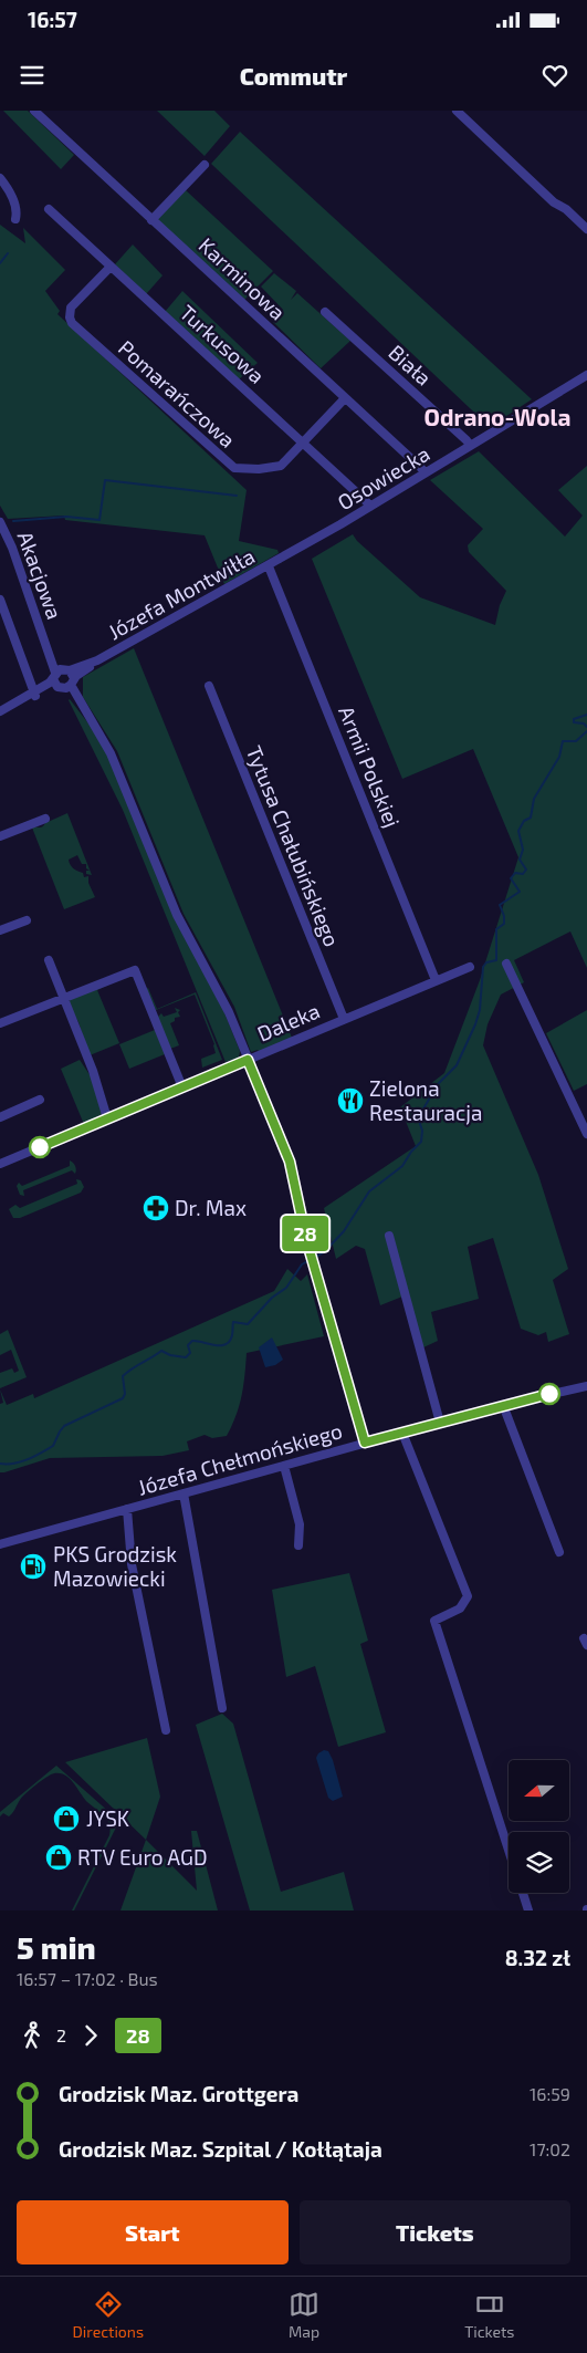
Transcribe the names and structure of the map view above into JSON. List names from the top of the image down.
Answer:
{
  "streets": {
    "street": [
      "Karminowa",
      "Turkusowa",
      "Biała",
      "Pomarańczowa",
      "Osowiecka",
      "Akacjowa",
      "Józefa Montwiłła",
      "Armii Polskiej",
      "Tytusa Chałubińskiego",
      "Daleka",
      "Józefa Chełmońskiego"
    ]
  },
  "crossings": [
    ["Karminowa", "Pomarańczowa"],
    ["Karminowa", "Osowiecka"],
    ["Turkusowa", "Pomarańczowa"],
    ["Turkusowa", "Osowiecka"],
    ["Biała", "Osowiecka"],
    ["Osowiecka", "Józefa Montwiłła"],
    ["Akacjowa", "Józefa Montwiłła"],
    ["Akacjowa", "Daleka"],
    ["Akacjowa", "Józefa Chełmońskiego"],
    ["Józefa Montwiłła", "Armii Polskiej"],
    ["Armii Polskiej", "Daleka"],
    ["Tytusa Chałubińskiego", "Daleka"]
  ],
  "districts": ["Odrano-Wola"],
  "places": {
    "restaurant": ["Zielona Restauracja"],
    "pharmacy": ["Dr. Max"],
    "fuel station": ["PKS Grodzisk Mazowiecki"],
    "shop": ["JYSK", "RTV Euro AGD"]
  },
  "lines": ["bus line 28"],
  "north": "left",
  "page": {
    "status": "16:57",
    "header": "Commutr",
    "on_map": "28",
    "heading": ["5 min", "16:57 – 17:02 · Bus", "8.32 zł"],
    "legs": ["2", "28"],
    "list": [
      {
        "name": "Grodzisk Maz. Grottgera",
        "value": "16:59"
      },
      {
        "name": "Grodzisk Maz. Szpital / Kołłątaja",
        "value": "17:02"
      }
    ],
    "buttons": ["Start", "Tickets"],
    "tabs": ["Directions", "Map", "Tickets"]
  }
}
